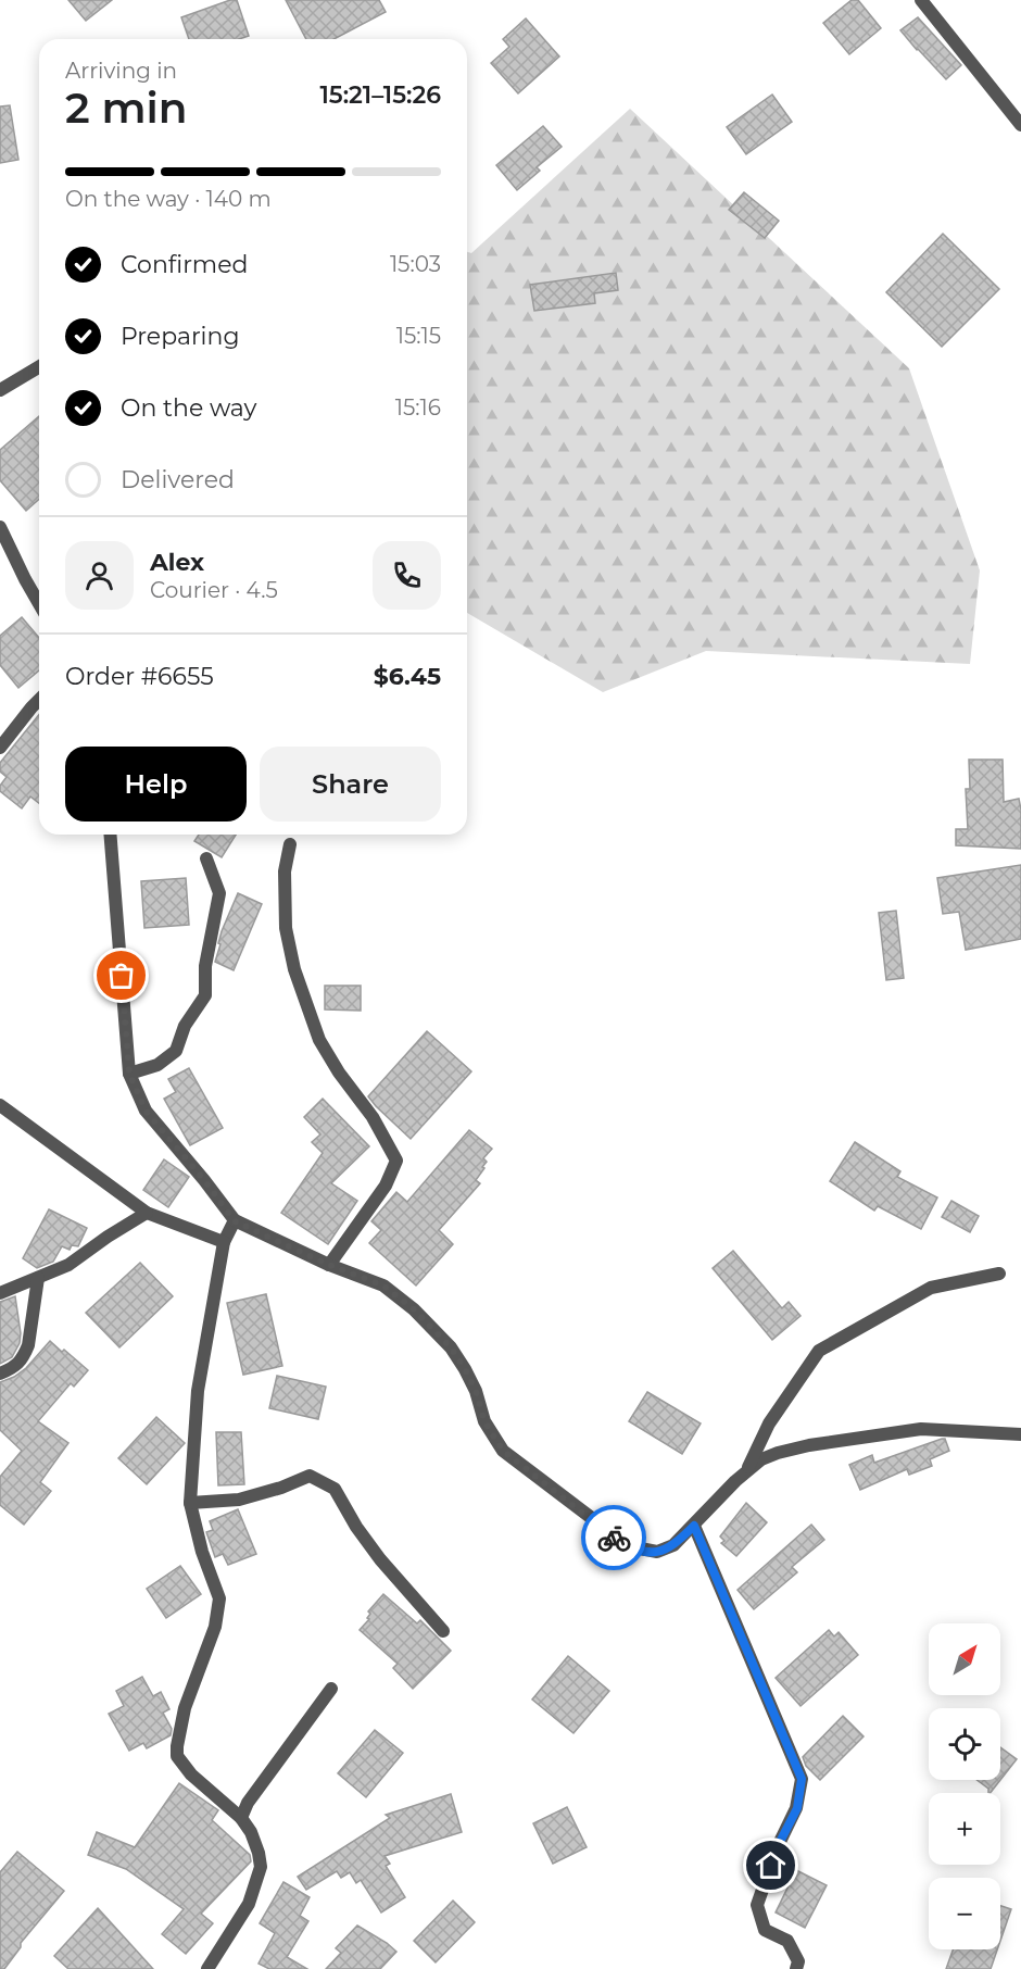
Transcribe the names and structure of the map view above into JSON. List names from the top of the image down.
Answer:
{
  "north": "top right",
  "page": {
    "heading": ["2 min", "Arriving in", "15:21–15:26"],
    "panel": [
      "Alex",
      "Courier · 4.5",
      "Order #6655",
      "$6.45"
    ],
    "bar": "On the way · 140 m",
    "list": [
      ["Confirmed", "15:03"],
      ["Preparing", "15:15"],
      ["On the way", "15:16"],
      "Delivered"
    ],
    "buttons": ["Help", "Share"],
    "map_buttons": ["+", "−"]
  }
}
